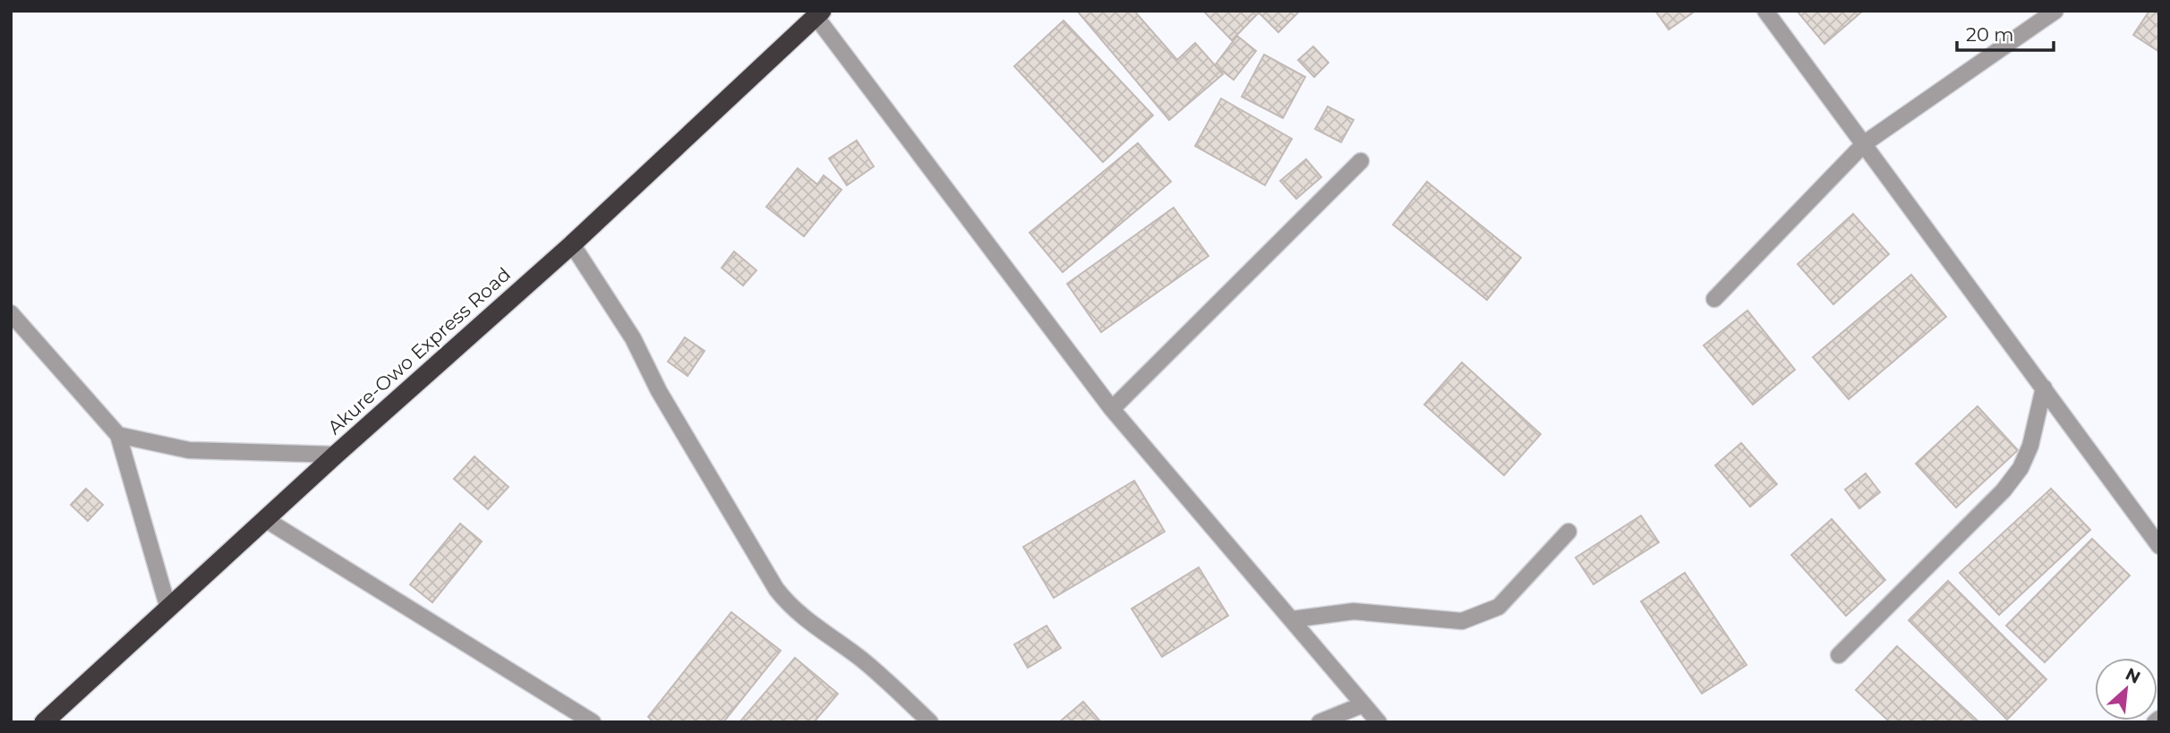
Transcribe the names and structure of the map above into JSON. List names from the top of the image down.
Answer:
{
  "streets": {
    "highway": ["Akure-Owo Express Road"]
  },
  "scale_bar": "20 m",
  "north": "top right"
}
